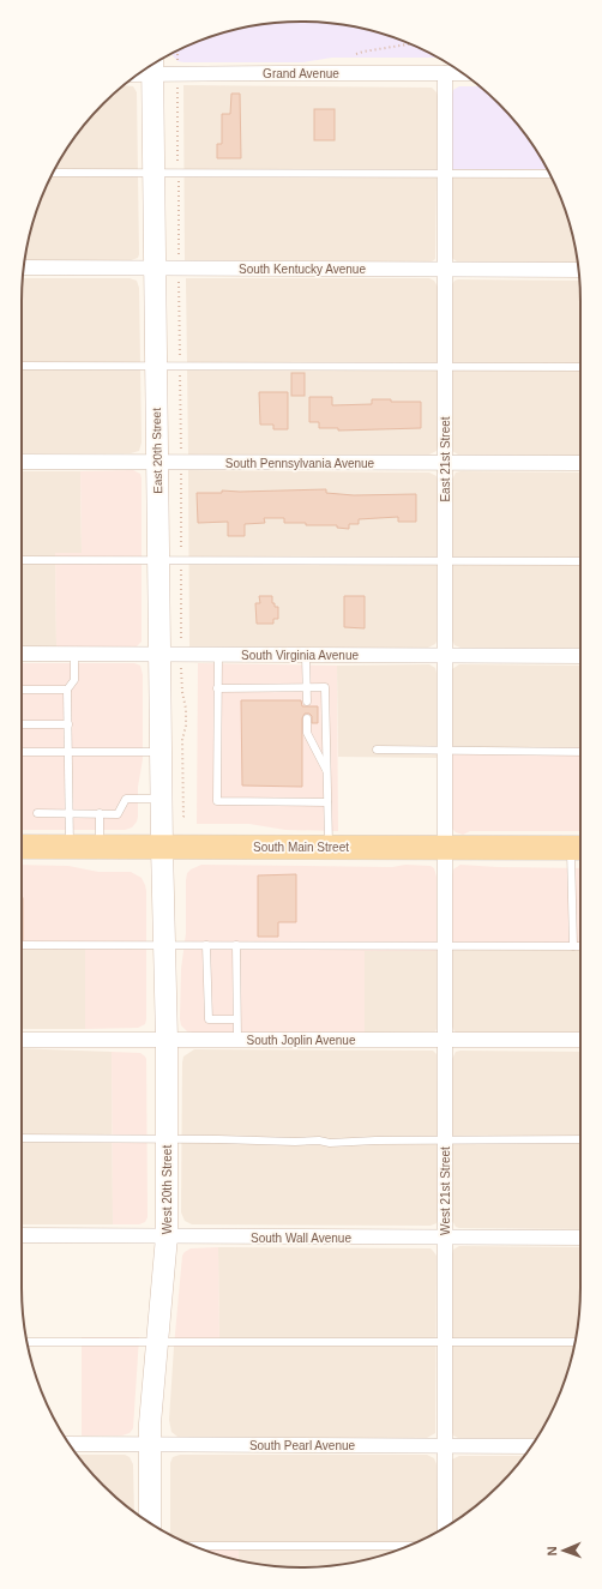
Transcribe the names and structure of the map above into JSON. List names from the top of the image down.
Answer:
{
  "streets": {
    "main road": ["East 20th Street", "South Main Street", "West 20th Street"],
    "street": [
      "Grand Avenue",
      "South Kentucky Avenue",
      "East 21st Street",
      "South Pennsylvania Avenue",
      "South Virginia Avenue",
      "South Joplin Avenue",
      "West 21st Street",
      "South Wall Avenue",
      "South Pearl Avenue"
    ]
  },
  "crossings": [
    ["Grand Avenue", "East 20th Street"],
    ["Grand Avenue", "East 21st Street"],
    ["South Kentucky Avenue", "East 20th Street"],
    ["South Kentucky Avenue", "East 21st Street"],
    ["East 20th Street", "South Pennsylvania Avenue"],
    ["East 20th Street", "South Virginia Avenue"],
    ["East 20th Street", "South Main Street"],
    ["East 20th Street", "West 20th Street"],
    ["East 21st Street", "South Pennsylvania Avenue"],
    ["East 21st Street", "South Virginia Avenue"],
    ["East 21st Street", "South Main Street"],
    ["East 21st Street", "West 21st Street"],
    ["South Main Street", "West 20th Street"],
    ["South Main Street", "West 21st Street"],
    ["South Joplin Avenue", "West 20th Street"],
    ["South Joplin Avenue", "West 21st Street"],
    ["West 20th Street", "South Wall Avenue"],
    ["West 20th Street", "South Pearl Avenue"],
    ["West 21st Street", "South Wall Avenue"],
    ["West 21st Street", "South Pearl Avenue"]
  ],
  "north": "left"
}
